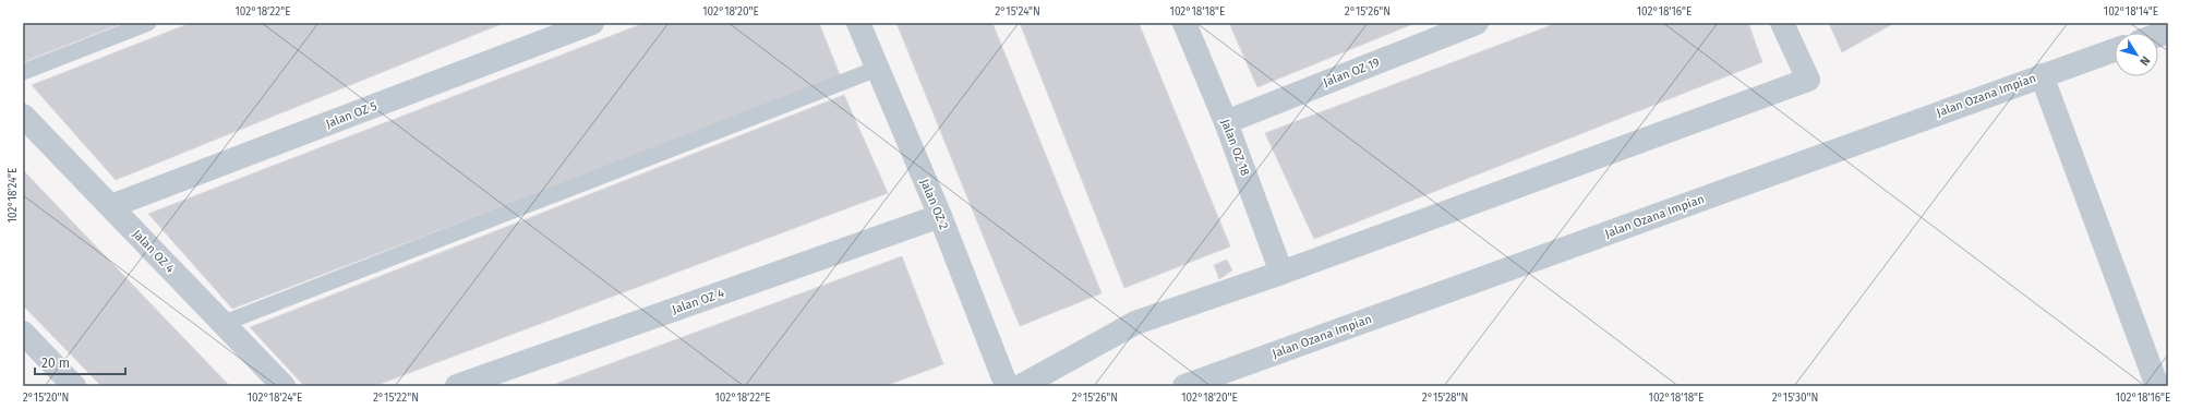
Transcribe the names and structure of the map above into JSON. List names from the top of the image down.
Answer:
{
  "streets": {
    "street": [
      "Jalan OZ 19",
      "Jalan Ozana Impian",
      "Jalan OZ 5",
      "Jalan OZ 18",
      "Jalan OZ 2",
      "Jalan OZ 4"
    ]
  },
  "crossings": [
    ["Jalan OZ 19", "Jalan OZ 18"],
    ["Jalan OZ 5", "Jalan OZ 4"],
    ["Jalan OZ 2", "Jalan OZ 4"]
  ],
  "scale_bar": "20 m",
  "north": "bottom right",
  "coordinates": [
    "102°18'22\"E",
    "102°18'20\"E",
    "2°15'24\"N",
    "102°18'18\"E",
    "2°15'26\"N",
    "102°18'16\"E",
    "102°18'14\"E",
    "102°18'24\"E",
    "2°15'20\"N",
    "2°15'22\"N",
    "2°15'28\"N",
    "2°15'30\"N"
  ]
}
